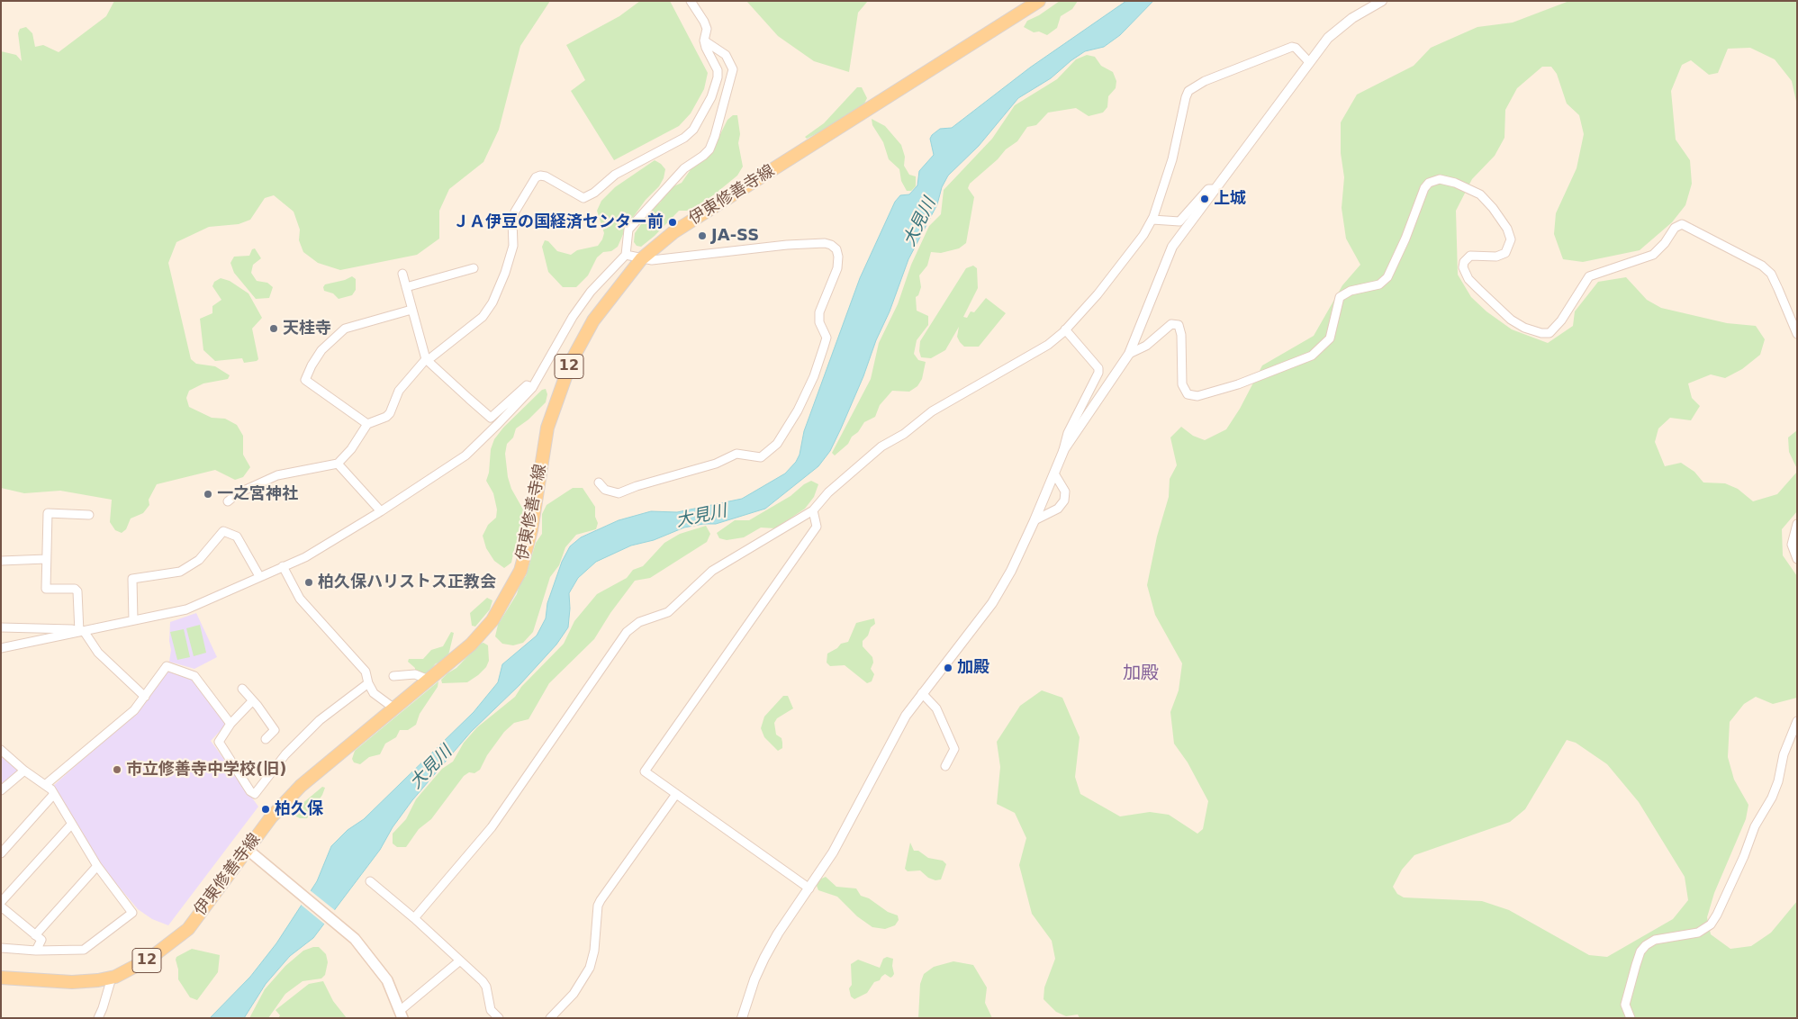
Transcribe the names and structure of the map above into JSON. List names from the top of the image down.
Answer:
{
  "streets": {
    "main road": ["伊東修善寺線", "12"]
  },
  "districts": ["加殿"],
  "water": ["大見川"],
  "places": [
    "上城",
    "ＪＡ伊豆の国経済センター前",
    "JA-SS",
    "天桂寺",
    "一之宮神社",
    "柏久保ハリストス正教会",
    "加殿",
    "市立修善寺中学校(旧)",
    "柏久保"
  ]
}
